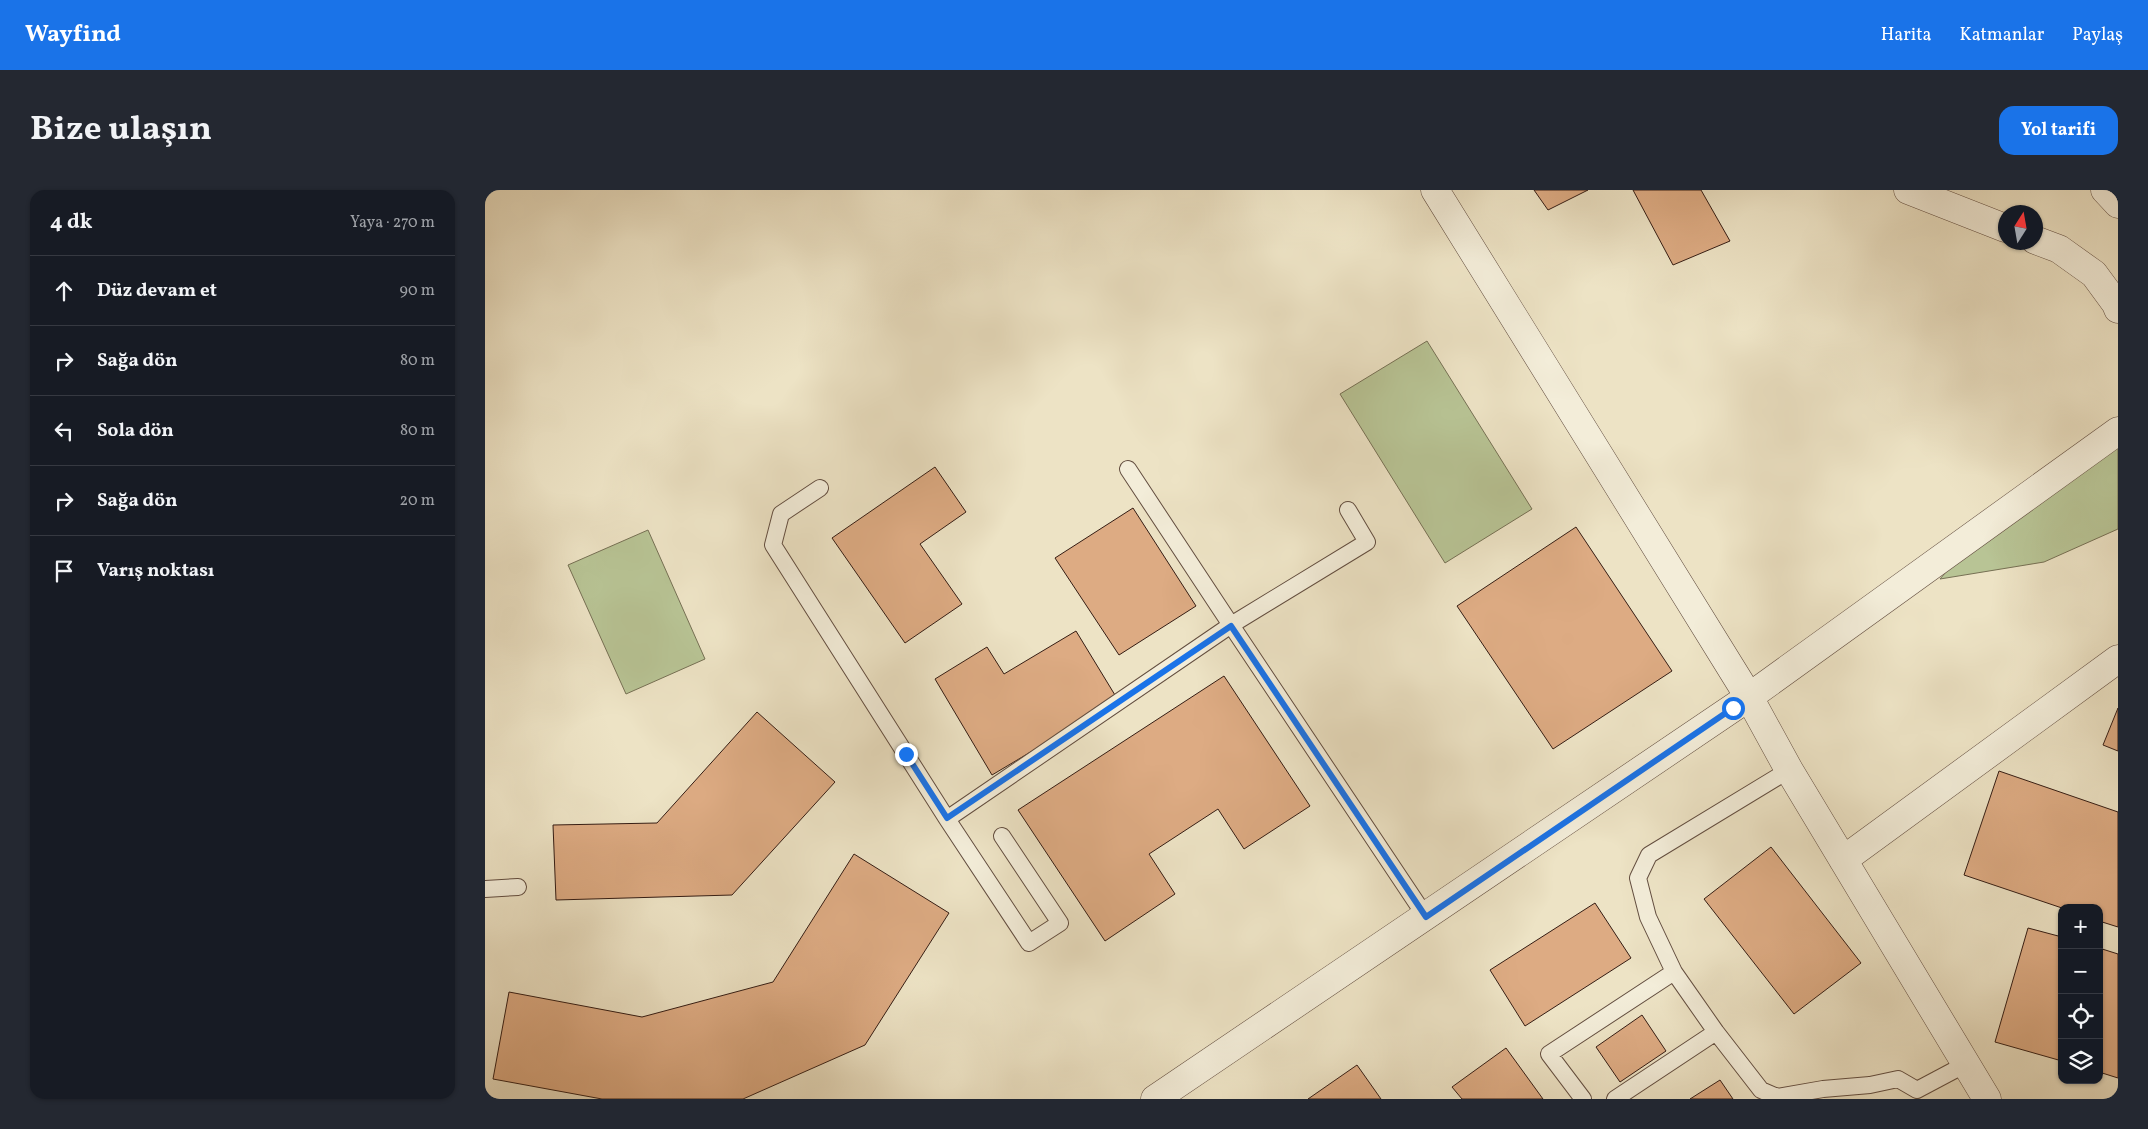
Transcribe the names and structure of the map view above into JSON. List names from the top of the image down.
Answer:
{
  "north": "top",
  "page": {
    "header": "Wayfind",
    "nav": ["Harita", "Katmanlar", "Paylaş"],
    "title": "Bize ulaşın",
    "buttons": "Yol tarifi",
    "heading": ["4 dk", "Yaya · 270 m"],
    "list": [
      ["Düz devam et", "90 m"],
      ["Sağa dön", "80 m"],
      ["Sola dön", "80 m"],
      ["Sağa dön", "20 m"],
      "Varış noktası"
    ],
    "map_buttons": ["+", "−"]
  }
}
